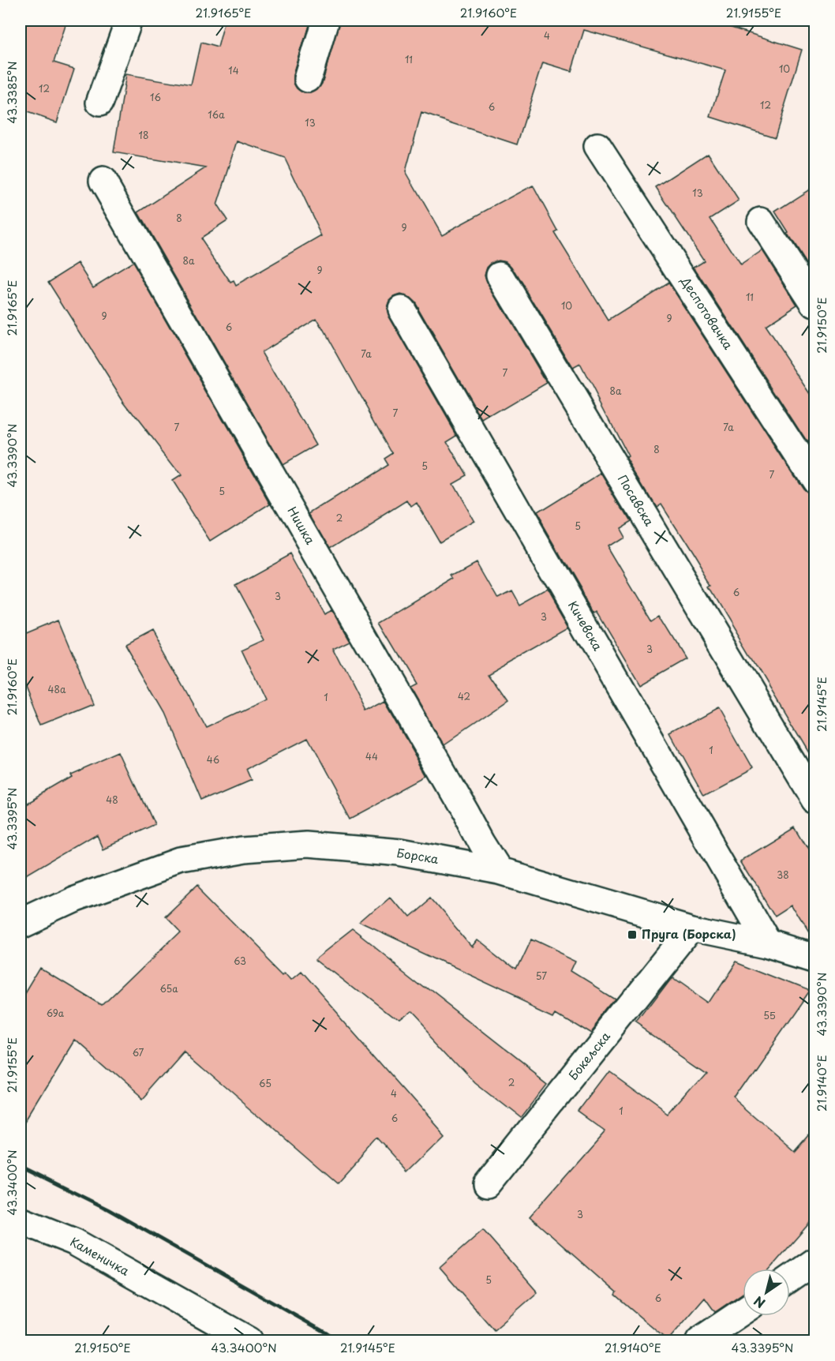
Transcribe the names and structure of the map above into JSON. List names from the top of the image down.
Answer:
{
  "streets": {
    "street": [
      "Деспотовачка",
      "Посавска",
      "Нишка",
      "Кичевска",
      "Борска",
      "Бокељска",
      "Каменичка"
    ]
  },
  "crossings": [
    ["Нишка", "Борска"],
    ["Кичевска", "Борска"],
    ["Борска", "Бокељска"]
  ],
  "places": {
    "transit": ["Пруга (Борска)"]
  },
  "house_numbers": [
    "4",
    "11",
    "10",
    "14",
    "12",
    "16",
    "12",
    "6",
    "16a",
    "13",
    "18",
    "13",
    "8",
    "9",
    "8a",
    "9",
    "11",
    "10",
    "9",
    "9",
    "6",
    "7a",
    "7",
    "8a",
    "7",
    "7",
    "7a",
    "8",
    "5",
    "7",
    "5",
    "2",
    "5",
    "6",
    "3",
    "3",
    "3",
    "48a",
    "42",
    "1",
    "1",
    "44",
    "46",
    "48",
    "38",
    "63",
    "57",
    "65a",
    "69a",
    "55",
    "67",
    "2",
    "65",
    "4",
    "1",
    "6",
    "3",
    "5",
    "6"
  ],
  "north": "bottom left",
  "coordinates": [
    "21.9165°E",
    "21.9160°E",
    "21.9155°E",
    "43.3385°N",
    "21.9150°E",
    "43.3390°N",
    "21.9145°E",
    "43.3395°N",
    "21.9140°E",
    "43.3400°N"
  ]
}
